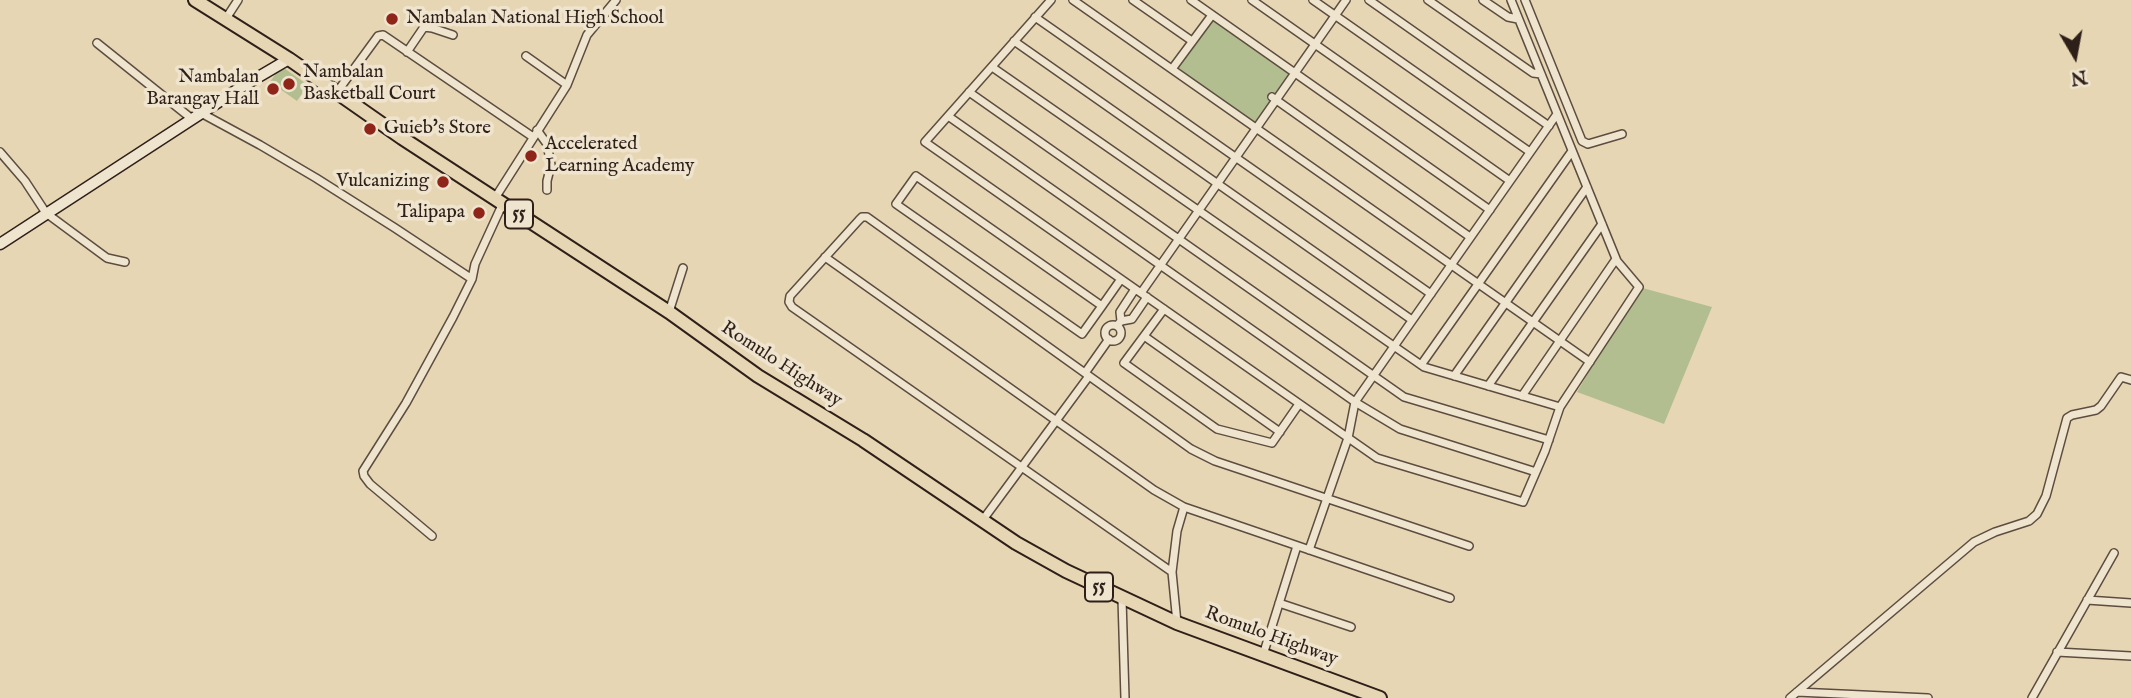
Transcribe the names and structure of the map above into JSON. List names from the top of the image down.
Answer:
{
  "streets": {
    "highway": ["55", "Romulo Highway"]
  },
  "places": [
    "Nambalan National High School",
    "Nambalan Basketball Court",
    "Nambalan Barangay Hall",
    "Guieb's Store",
    "Accelerated Learning Academy",
    "Vulcanizing",
    "Talipapa"
  ],
  "north": "bottom"
}
